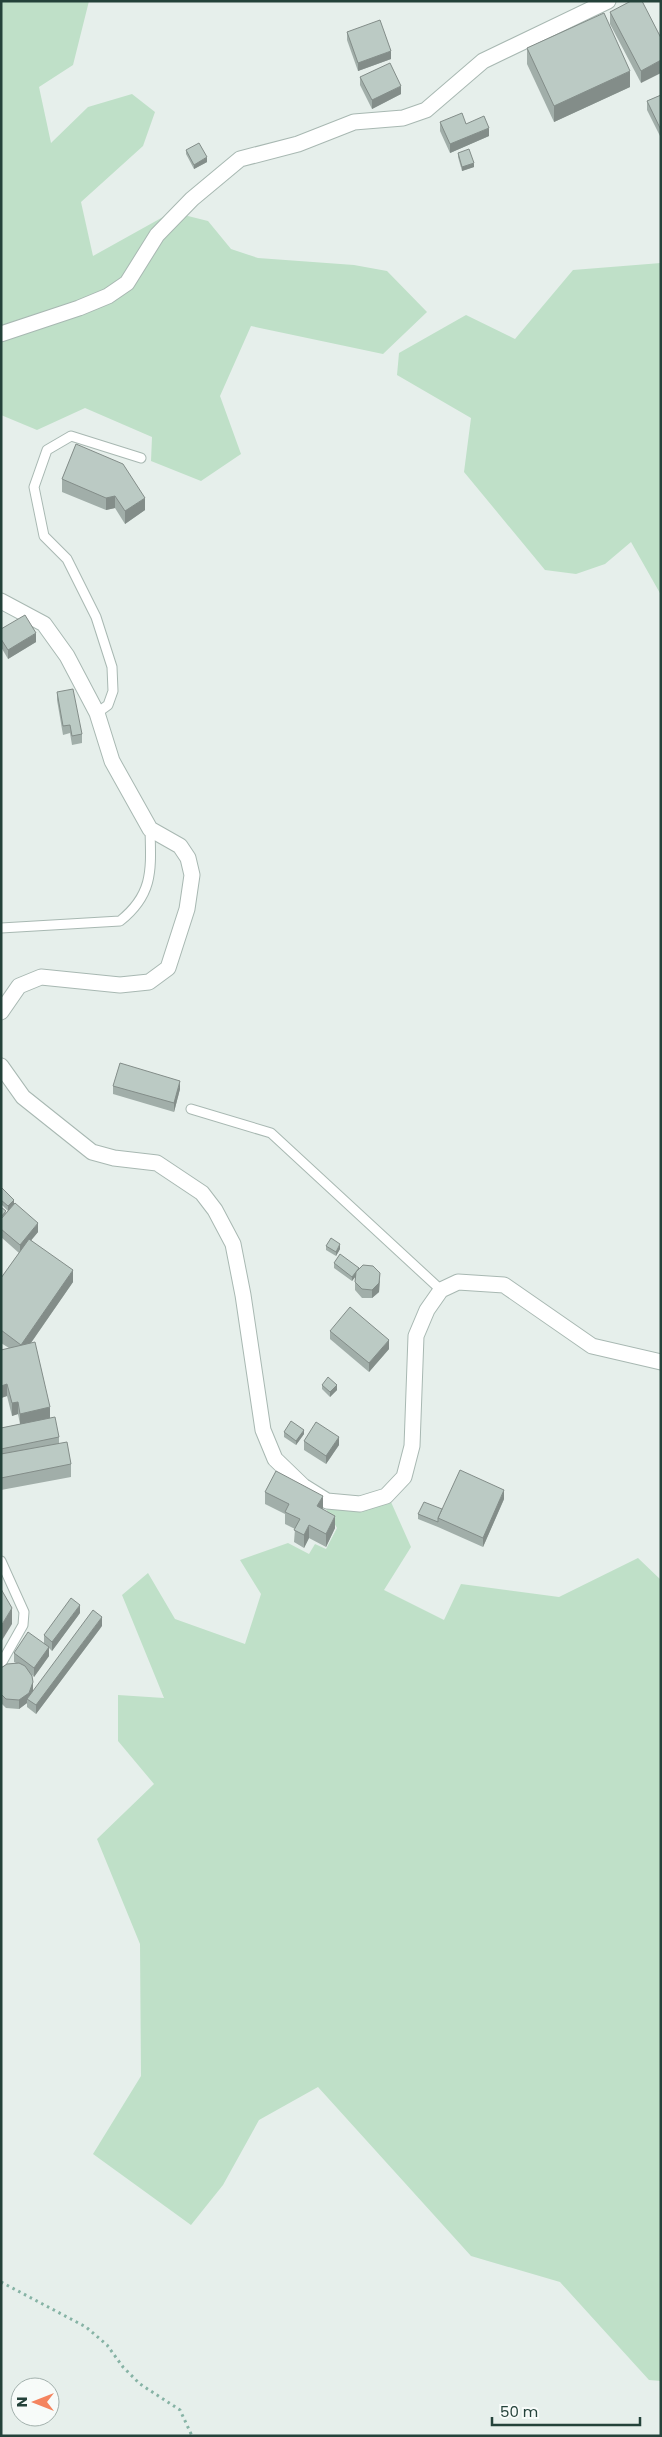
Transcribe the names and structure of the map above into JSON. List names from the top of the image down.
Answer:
{
  "scale_bar": "50 m",
  "north": "left"
}
